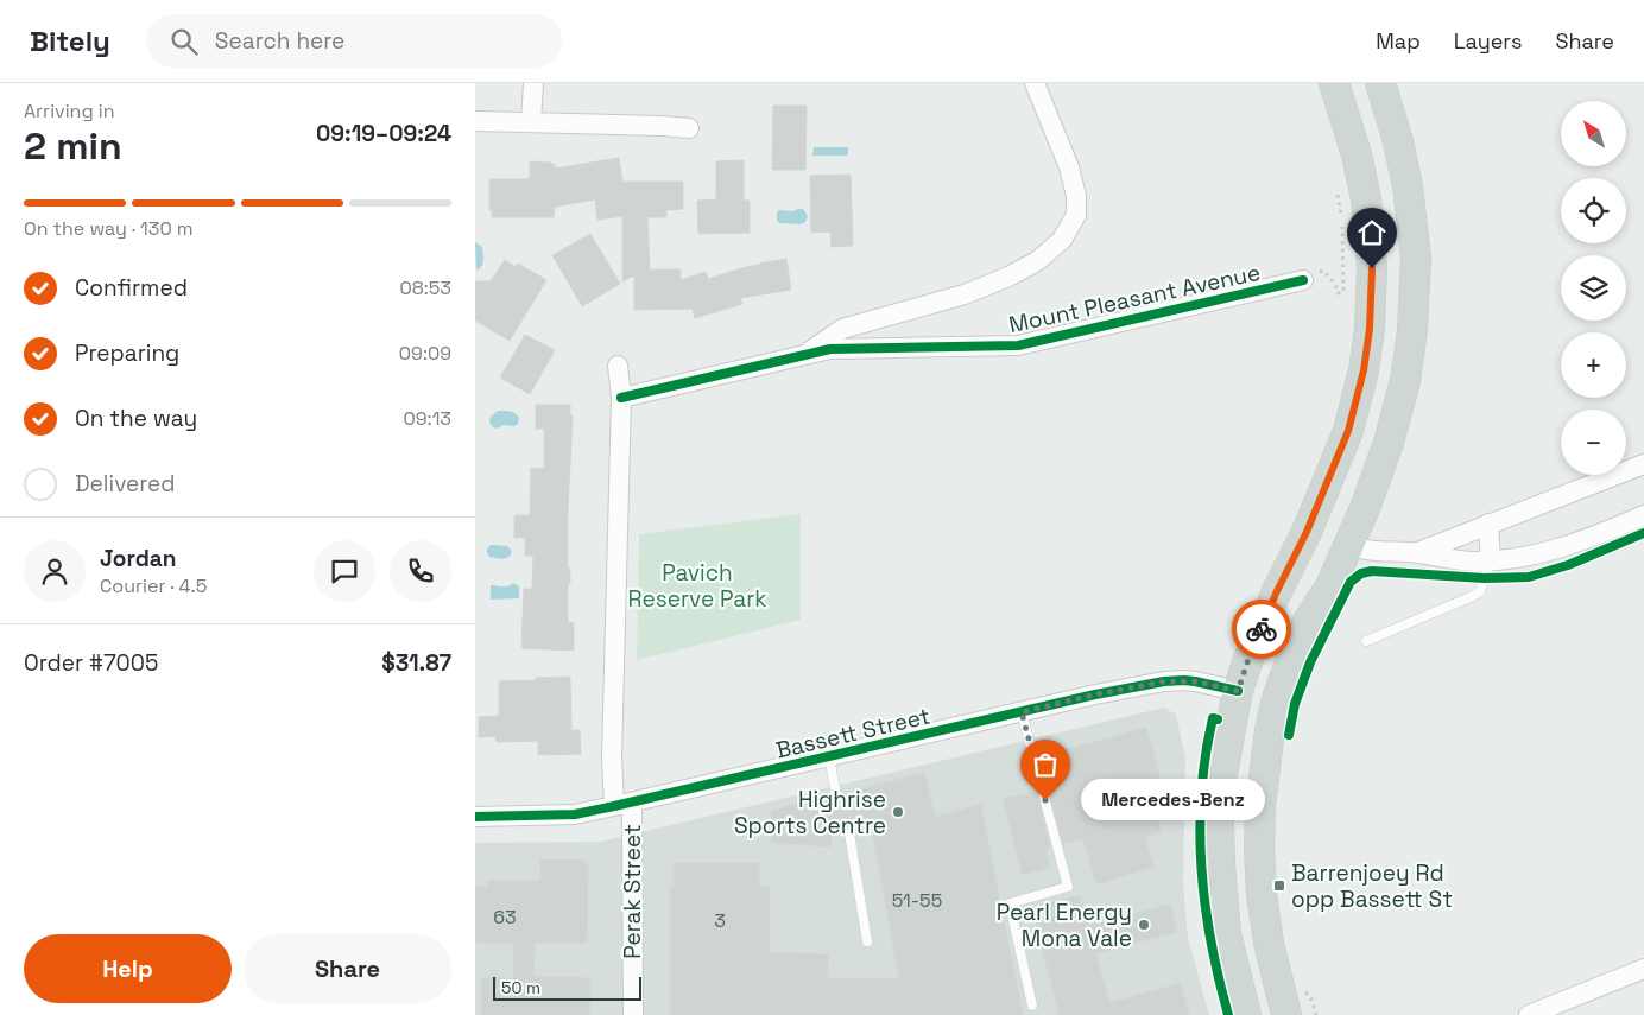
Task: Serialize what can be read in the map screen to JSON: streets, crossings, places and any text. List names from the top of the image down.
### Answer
{
  "streets": {
    "main road": ["Bassett Street"],
    "street": ["Mount Pleasant Avenue", "Perak Street"]
  },
  "crossings": [
    ["Mount Pleasant Avenue", "Perak Street"],
    ["Bassett Street", "Perak Street"]
  ],
  "parks": ["Pavich Reserve Park"],
  "places": {
    "other": ["Mercedes-Benz", "Highrise Sports Centre", "Pearl Energy Mona Vale"],
    "transit": ["Barrenjoey Rd opp Bassett St"]
  },
  "house_numbers": ["51-55", "63", "3"],
  "scale_bar": "50 m",
  "north": "top left",
  "page": {
    "header": "Bitely",
    "search": "Search here",
    "nav": ["Map", "Layers", "Share"],
    "heading": ["2 min", "Arriving in", "09:19–09:24"],
    "panel": [
      "Jordan",
      "Courier · 4.5",
      "Order #7005",
      "$31.87"
    ],
    "map_buttons": ["+", "−"],
    "bar": "On the way · 130 m",
    "list": [
      ["Confirmed", "08:53"],
      ["Preparing", "09:09"],
      ["On the way", "09:13"],
      "Delivered"
    ],
    "bubble": "Mercedes-Benz",
    "buttons": ["Help", "Share"],
    "scale": "50 m"
  }
}
